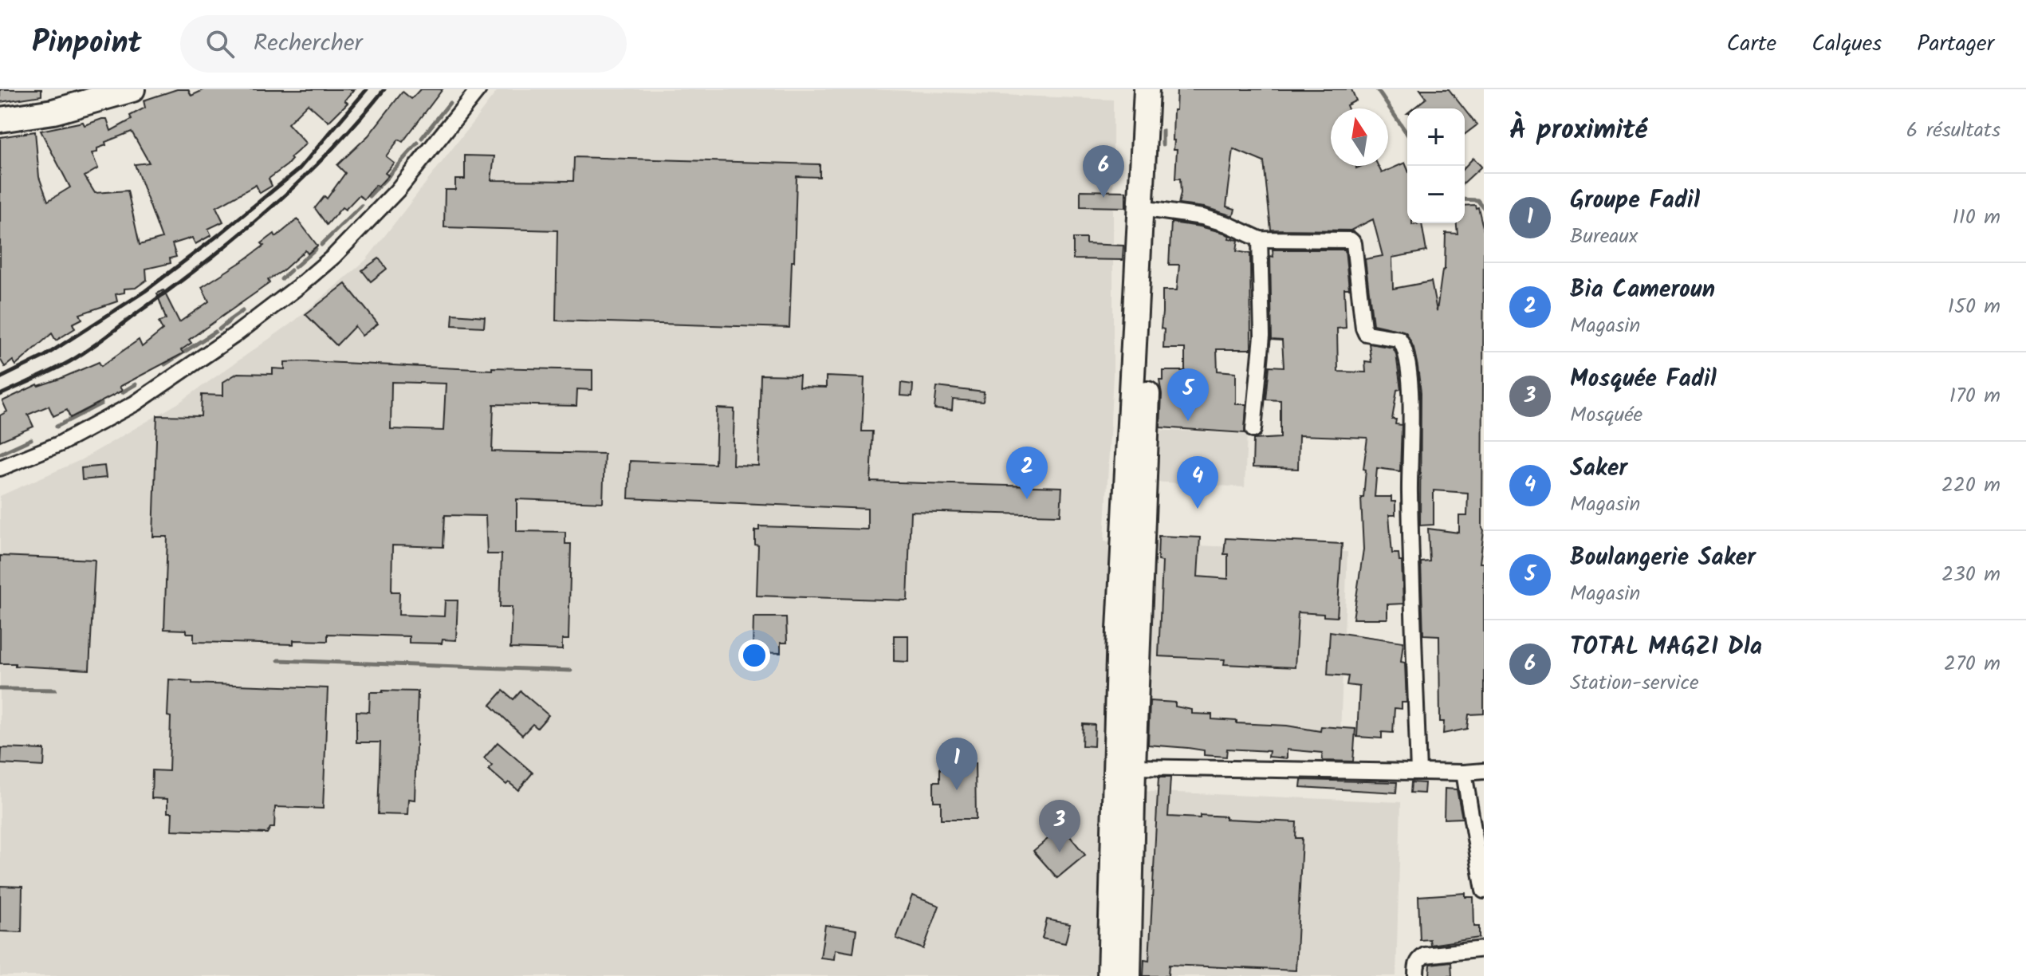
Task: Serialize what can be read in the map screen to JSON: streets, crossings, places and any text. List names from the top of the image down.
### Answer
{
  "north": "top",
  "page": {
    "header": "Pinpoint",
    "search": "Rechercher",
    "nav": ["Carte", "Calques", "Partager"],
    "heading": ["À proximité", "6 résultats"],
    "map_buttons": ["+", "−"],
    "pins": [
      "6",
      "5",
      "2",
      "4",
      "1",
      "3"
    ],
    "list": [
      {
        "mark": "1",
        "name": "Groupe Fadil",
        "note": "Bureaux",
        "value": "110 m"
      },
      {
        "mark": "2",
        "name": "Bia Cameroun",
        "note": "Magasin",
        "value": "150 m"
      },
      {
        "mark": "3",
        "name": "Mosquée Fadil",
        "note": "Mosquée",
        "value": "170 m"
      },
      {
        "mark": "4",
        "name": "Saker",
        "note": "Magasin",
        "value": "220 m"
      },
      {
        "mark": "5",
        "name": "Boulangerie Saker",
        "note": "Magasin",
        "value": "230 m"
      },
      {
        "mark": "6",
        "name": "TOTAL MAGZI Dla",
        "note": "Station-service",
        "value": "270 m"
      }
    ]
  }
}
